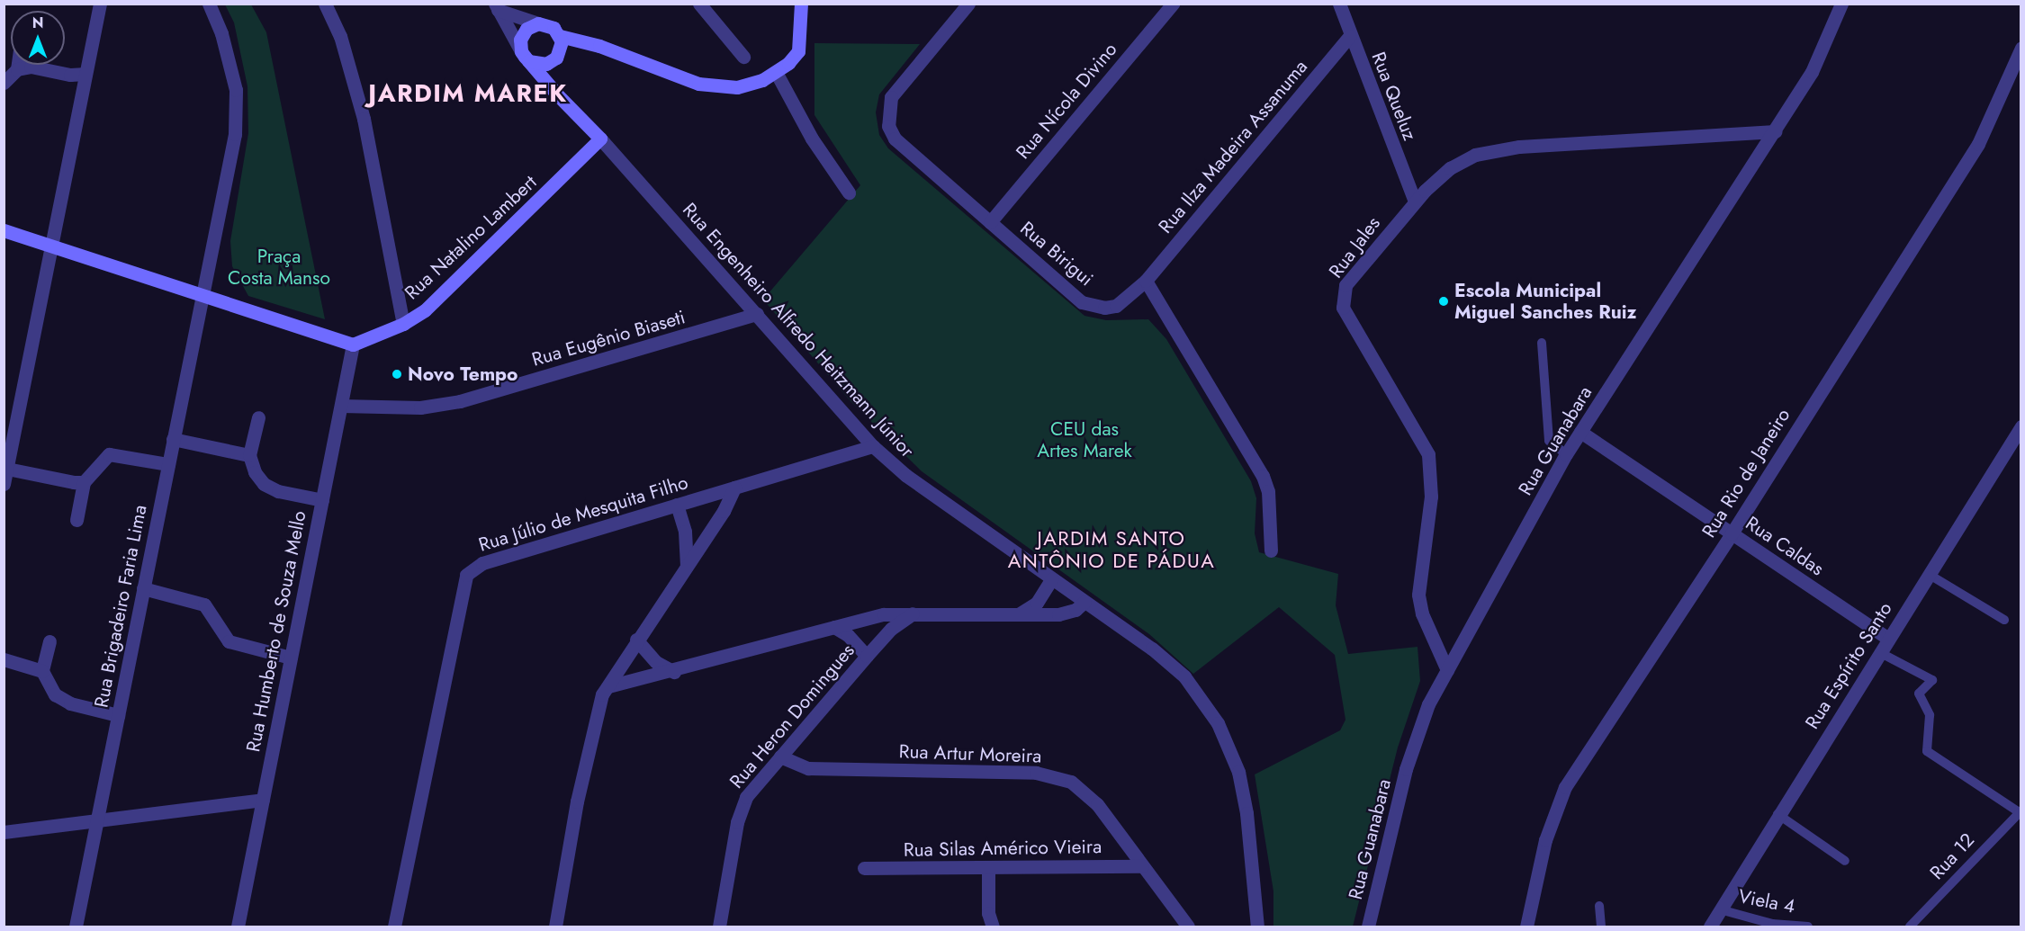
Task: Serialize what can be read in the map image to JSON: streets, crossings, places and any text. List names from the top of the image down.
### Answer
{
  "streets": {
    "street": [
      "Rua Queluz",
      "Rua Nícola Divino",
      "Rua Ilza Madeira Assanuma",
      "Rua Natalino Lambert",
      "Rua Jales",
      "Rua Birigui",
      "Rua Engenheiro Alfredo Heitzmann Júnior",
      "Rua Eugênio Biaseti",
      "Rua Guanabara",
      "Rua Rio de Janeiro",
      "Rua Júlio de Mesquita Filho",
      "Rua Caldas",
      "Rua Brigadeiro Faria Lima",
      "Rua Humberto de Souza Mello",
      "Rua Espírito Santo",
      "Rua Heron Domingues",
      "Rua Artur Moreira",
      "Rua Silas Américo Vieira"
    ],
    "lane": ["Rua 12", "Viela 4"]
  },
  "crossings": [
    ["Rua Queluz", "Rua Ilza Madeira Assanuma"],
    ["Rua Queluz", "Rua Jales"],
    ["Rua Nícola Divino", "Rua Birigui"],
    ["Rua Ilza Madeira Assanuma", "Rua Birigui"],
    ["Rua Natalino Lambert", "Rua Engenheiro Alfredo Heitzmann Júnior"],
    ["Rua Natalino Lambert", "Rua Humberto de Souza Mello"],
    ["Rua Jales", "Rua Guanabara"],
    ["Rua Engenheiro Alfredo Heitzmann Júnior", "Rua Eugênio Biaseti"],
    ["Rua Engenheiro Alfredo Heitzmann Júnior", "Rua Júlio de Mesquita Filho"],
    ["Rua Eugênio Biaseti", "Rua Humberto de Souza Mello"],
    ["Rua Guanabara", "Rua Caldas"],
    ["Rua Rio de Janeiro", "Rua Caldas"],
    ["Rua Caldas", "Rua Espírito Santo"],
    ["Rua Espírito Santo", "Viela 4"],
    ["Rua Heron Domingues", "Rua Artur Moreira"],
    ["Rua Artur Moreira", "Rua Silas Américo Vieira"]
  ],
  "districts": ["JARDIM MAREK", "JARDIM SANTO ANTÔNIO DE PÁDUA"],
  "parks": ["Praça Costa Manso", "CEU das Artes Marek"],
  "places": ["Escola Municipal Miguel Sanches Ruiz", "Novo Tempo"],
  "north": "top"
}
